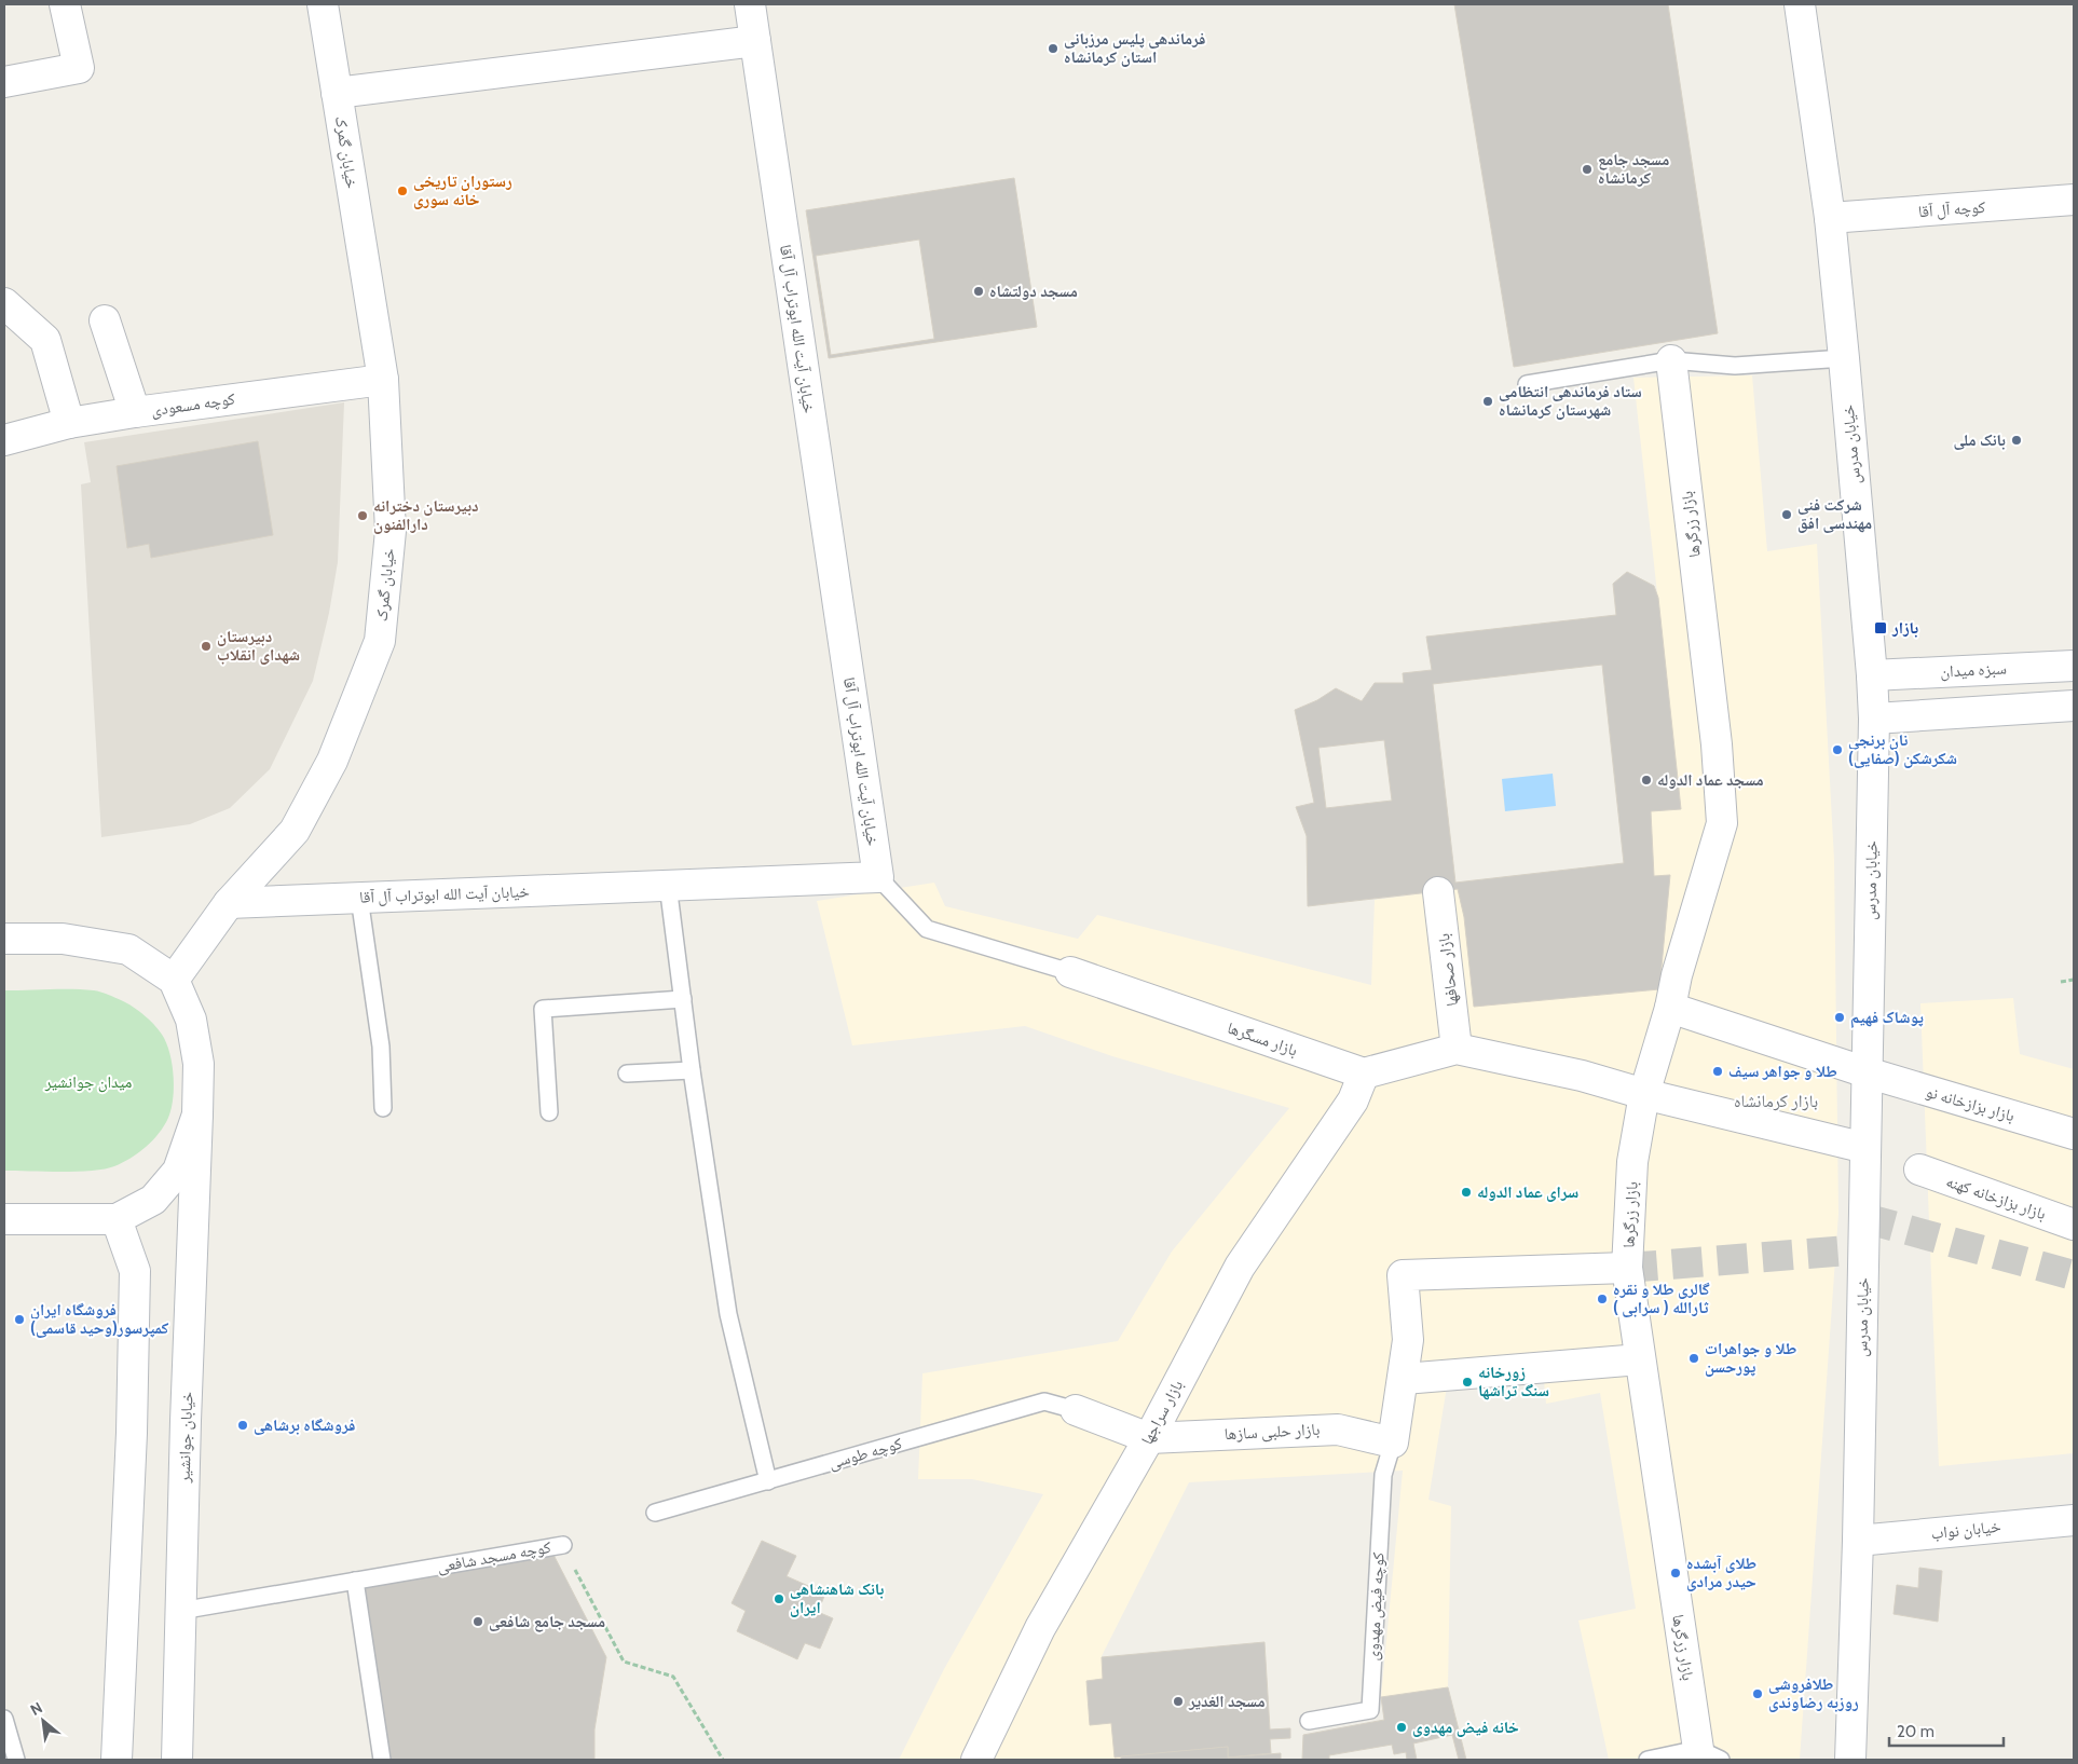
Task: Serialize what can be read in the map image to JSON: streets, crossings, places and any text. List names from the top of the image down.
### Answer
{
  "streets": {
    "street": [
      "خیابان گمرک",
      "کوچه آل آقا",
      "خیابان آیت الله ابوتراب آل آقا",
      "کوچه مسعودی",
      "خیابان مدرس",
      "بازار زرگرها",
      "سبزه میدان",
      "بازار صحافها",
      "بازار مسگرها",
      "بازار بزازخانه نو",
      "بازار بزازخانه کهنه",
      "بازار سراجها",
      "بازار حلبی سازها",
      "خیابان جوانشیر",
      "خیابان نواب"
    ],
    "lane": ["کوچه طوسی", "کوچه مسجد شافعی", "کوچه فیض مهدوی"]
  },
  "crossings": [
    ["خیابان گمرک", "خیابان آیت الله ابوتراب آل آقا"],
    ["خیابان گمرک", "کوچه مسعودی"],
    ["کوچه آل آقا", "خیابان مدرس"],
    ["خیابان مدرس", "سبزه میدان"],
    ["خیابان مدرس", "بازار بزازخانه نو"],
    ["خیابان مدرس", "خیابان نواب"],
    ["بازار زرگرها", "بازار بزازخانه نو"],
    ["بازار مسگرها", "بازار سراجها"],
    ["بازار سراجها", "بازار حلبی سازها"],
    ["بازار حلبی سازها", "کوچه فیض مهدوی"],
    ["خیابان جوانشیر", "کوچه مسجد شافعی"]
  ],
  "districts": ["بازار کرمانشاه"],
  "parks": ["میدان جوانشیر"],
  "places": {
    "other": [
      "فرماندهی پلیس مرزبانی استان کرمانشاه",
      "مسجد جامع کرمانشاه",
      "رستوران تاریخی خانه سوری",
      "مسجد دولتشاه",
      "ستاد فرماندهی انتظامی شهرستان کرمانشاه",
      "بانک ملی",
      "شرکت فنی مهندسی افق",
      "دبیرستان دخترانه دارالفنون",
      "دبیرستان شهدای انقلاب",
      "نان برنجی شکرشکن (صفایی)",
      "مسجد عماد الدوله",
      "پوشاک فهیم",
      "طلا و جواهر سیف",
      "سرای عماد الدوله",
      "گالری طلا و نقره ثارالله ( سرابی )",
      "فروشگاه ایران کمپرسور(وحید قاسمی)",
      "طلا و جواهرات پورحسن",
      "زورخانه سنگ تراشها",
      "فروشگاه برشاهی",
      "طلای آبشده حیدر مرادی",
      "بانک شاهنشاهی ایران",
      "مسجد جامع شافعی",
      "طلافروشی روزبه رضاوندی",
      "مسجد الغدیر",
      "خانه فیض مهدوی"
    ],
    "transit": ["بازار"]
  },
  "scale_bar": "20 m",
  "north": "top left"
}
